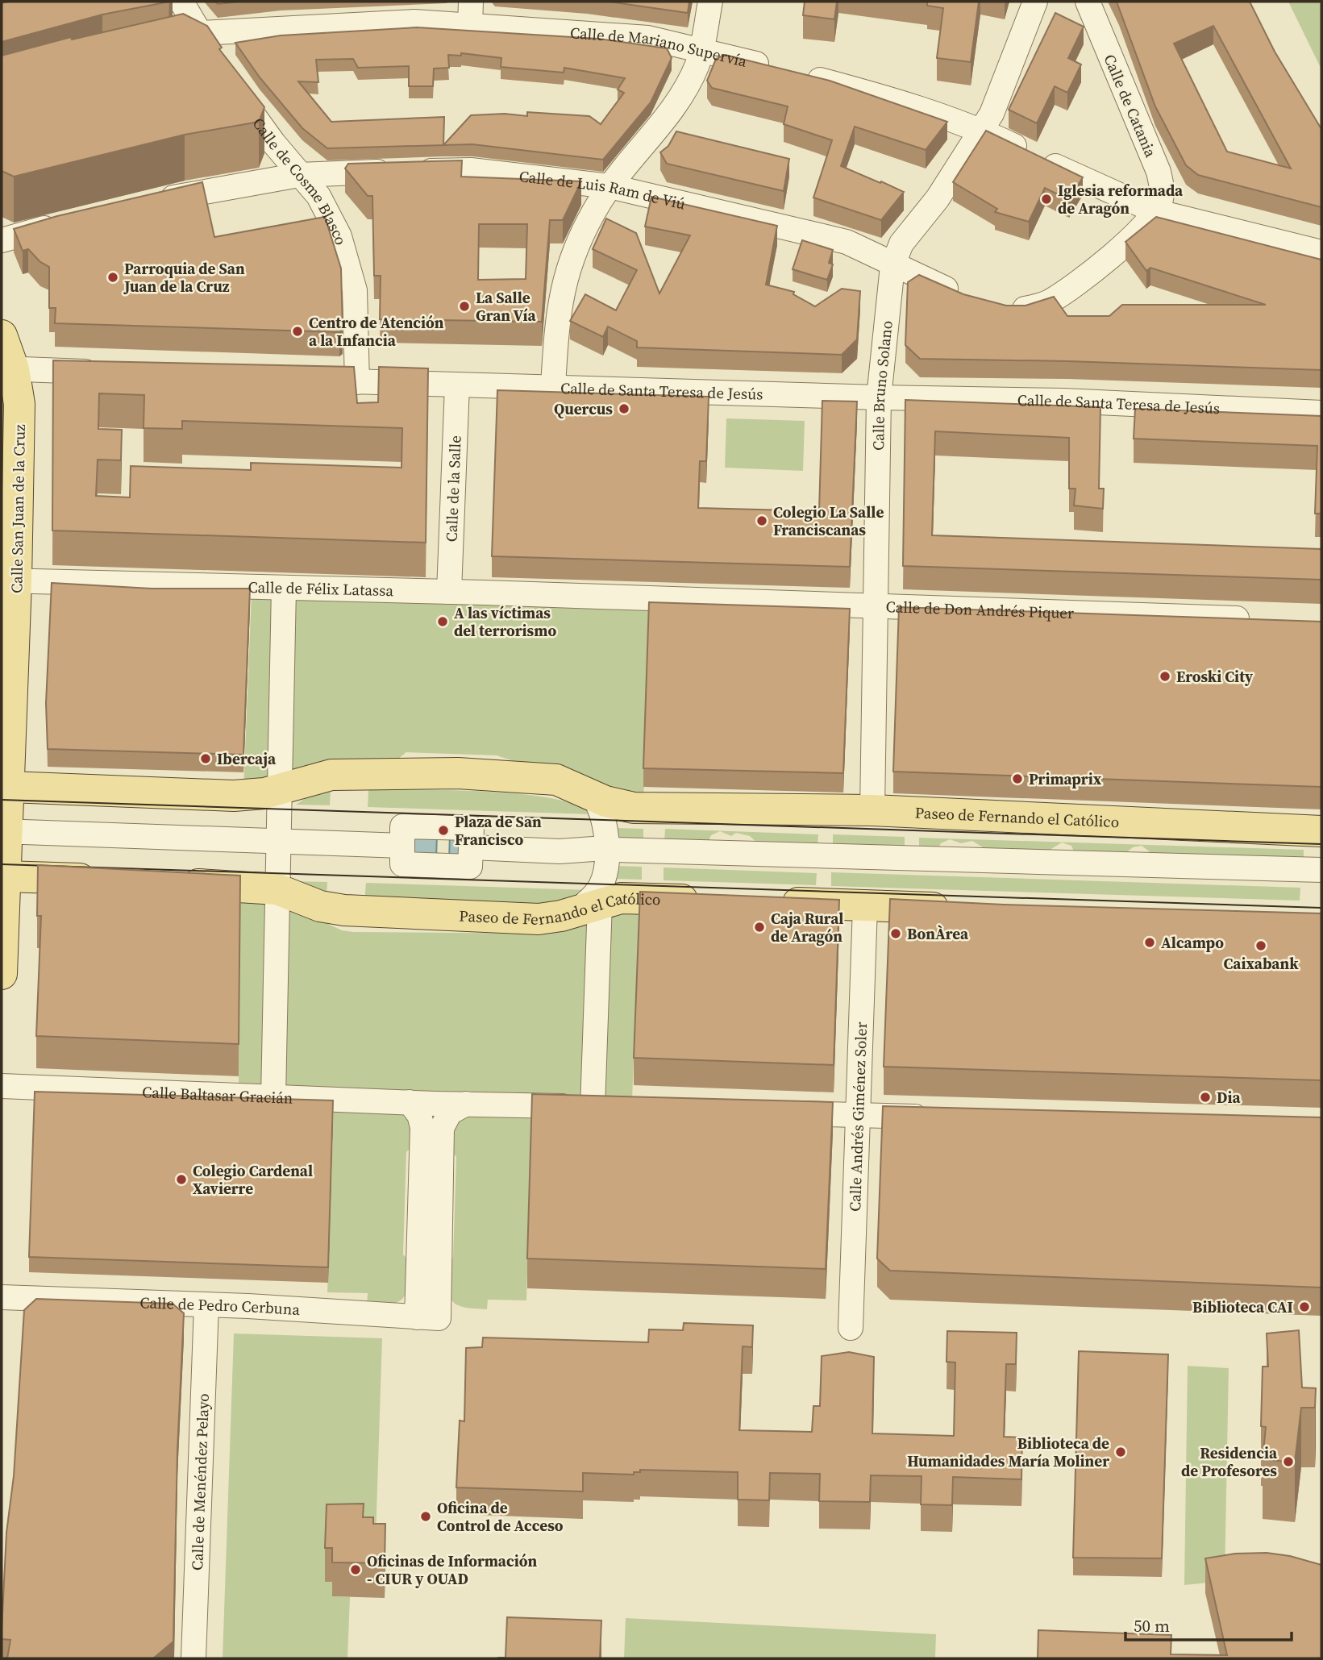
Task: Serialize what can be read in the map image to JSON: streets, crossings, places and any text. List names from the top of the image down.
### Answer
{
  "streets": {
    "main road": ["Calle San Juan de la Cruz", "Paseo de Fernando el Católico"],
    "street": [
      "Calle de Mariano Supervía",
      "Calle de Catania",
      "Calle de Cosme Blasco",
      "Calle de Luis Ram de Viú",
      "Calle Bruno Solano",
      "Calle de Santa Teresa de Jesús",
      "Calle de la Salle",
      "Calle de Félix Latassa",
      "Calle de Don Andrés Piquer",
      "Calle Baltasar Gracián",
      "Calle Andrés Giménez Soler",
      "Calle de Pedro Cerbuna",
      "Calle de Menéndez Pelayo"
    ]
  },
  "crossings": [
    ["Calle de Mariano Supervía", "Calle de Catania"],
    ["Calle de Mariano Supervía", "Calle Bruno Solano"],
    ["Calle de Cosme Blasco", "Calle de Luis Ram de Viú"],
    ["Calle de Cosme Blasco", "Calle de Santa Teresa de Jesús"],
    ["Calle de Luis Ram de Viú", "Calle Bruno Solano"],
    ["Calle Bruno Solano", "Calle de Santa Teresa de Jesús"],
    ["Calle Bruno Solano", "Calle de Don Andrés Piquer"],
    ["Calle Bruno Solano", "Paseo de Fernando el Católico"],
    ["Calle de Santa Teresa de Jesús", "Calle de la Salle"],
    ["Calle de la Salle", "Calle de Félix Latassa"],
    ["Calle San Juan de la Cruz", "Calle de Félix Latassa"],
    ["Calle San Juan de la Cruz", "Paseo de Fernando el Católico"],
    ["Calle de Félix Latassa", "Calle de Don Andrés Piquer"],
    ["Paseo de Fernando el Católico", "Calle Baltasar Gracián"],
    ["Calle de Pedro Cerbuna", "Calle de Menéndez Pelayo"]
  ],
  "places": [
    "Iglesia reformada de Aragón",
    "Parroquia de San Juan de la Cruz",
    "La Salle Gran Vía",
    "Centro de Atención a la Infancia",
    "Quercus",
    "Colegio La Salle Franciscanas",
    "A las víctimas del terrorismo",
    "Eroski City",
    "Ibercaja",
    "Primaprix",
    "Plaza de San Francisco",
    "Caja Rural de Aragón",
    "BonÀrea",
    "Alcampo",
    "Caixabank",
    "Dia",
    "Colegio Cardenal Xavierre",
    "Biblioteca CAI",
    "Biblioteca de Humanidades María Moliner",
    "Residencia de Profesores",
    "Oficina de Control de Acceso",
    "Oficinas de Información - CIUR y OUAD"
  ],
  "scale_bar": "50 m"
}
